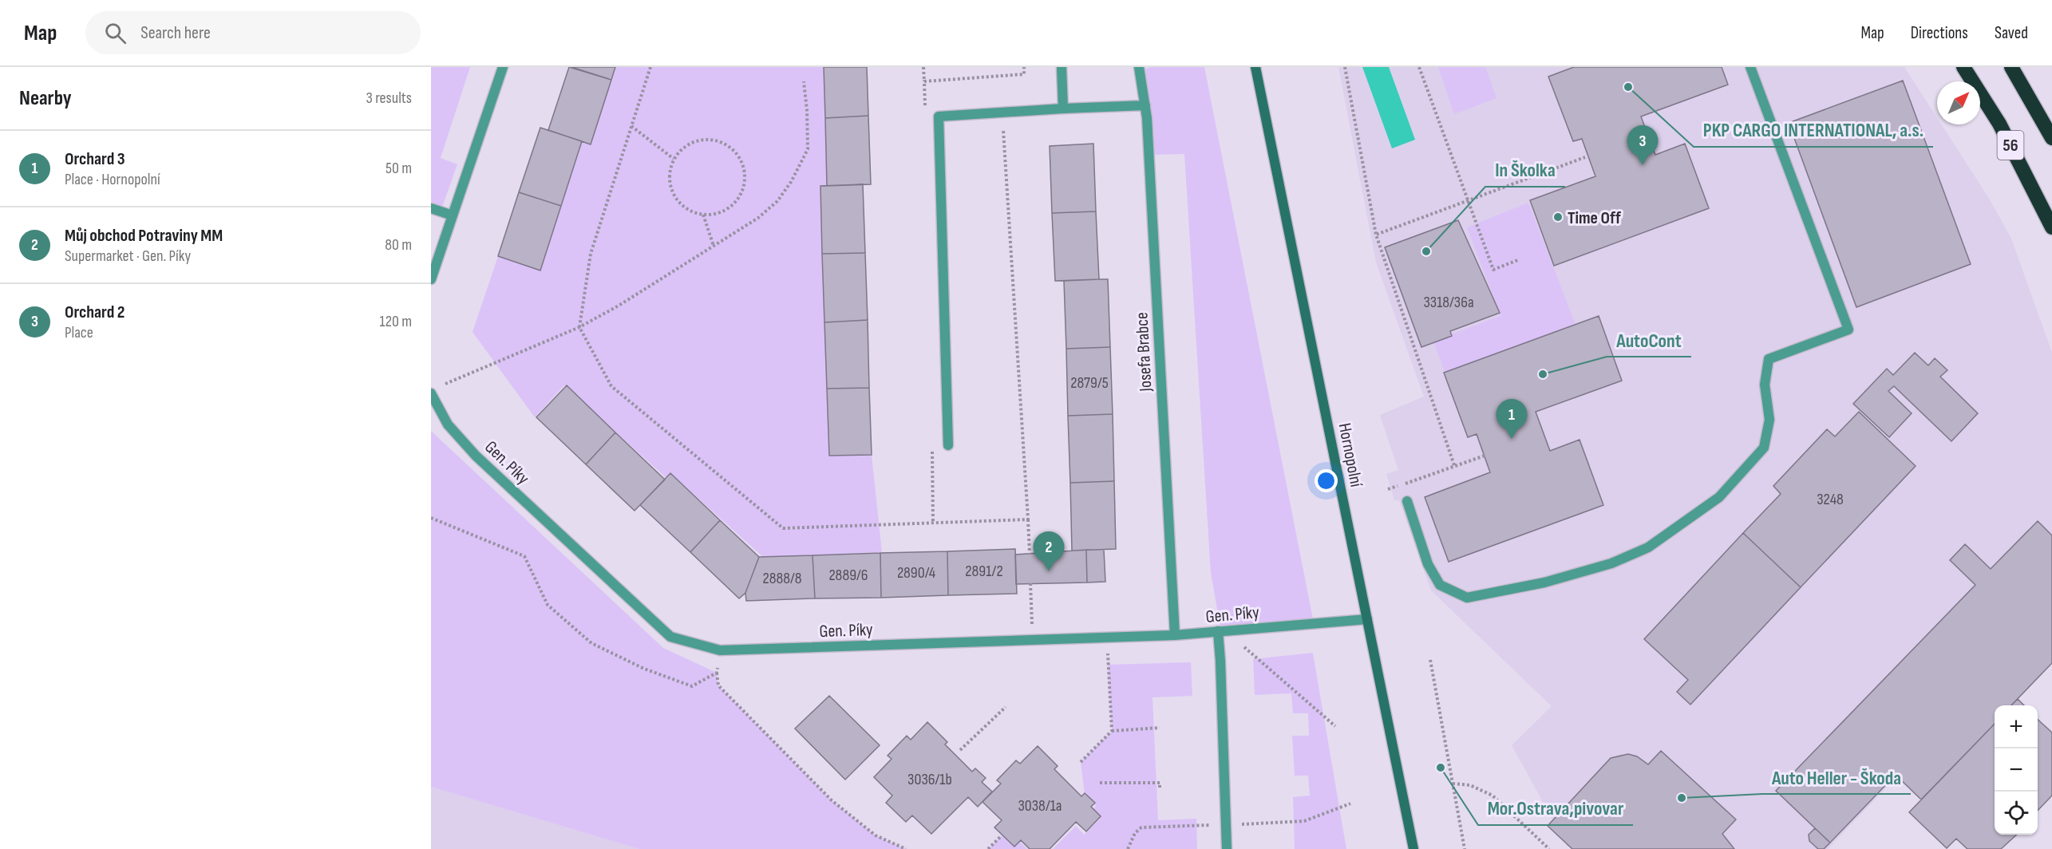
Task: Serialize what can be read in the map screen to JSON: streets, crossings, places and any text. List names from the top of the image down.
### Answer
{
  "streets": {
    "highway": ["56"],
    "street": ["Josefa Brabce", "Hornopolní", "Gen. Píky"]
  },
  "crossings": [
    ["Josefa Brabce", "Gen. Píky"],
    ["Hornopolní", "Gen. Píky"]
  ],
  "places": [
    "PKP CARGO INTERNATIONAL, a.s.",
    "Time Off",
    "In Školka",
    "AutoCont",
    "Mor.Ostrava,pivovar",
    "Auto Heller - Škoda"
  ],
  "house_numbers": [
    "3318/36a",
    "2879/5",
    "3248",
    "2891/2",
    "2890/4",
    "2889/6",
    "2888/8",
    "3036/1b",
    "3038/1a"
  ],
  "north": "top right",
  "page": {
    "header": "Map",
    "search": "Search here",
    "nav": ["Map", "Directions", "Saved"],
    "heading": ["Nearby", "3 results"],
    "pins": ["3", "1", "2"],
    "list": [
      {
        "mark": "1",
        "name": "Orchard 3",
        "note": "Place · Hornopolní",
        "value": "50 m"
      },
      {
        "mark": "2",
        "name": "Můj obchod Potraviny MM",
        "note": "Supermarket · Gen. Píky",
        "value": "80 m"
      },
      {
        "mark": "3",
        "name": "Orchard 2",
        "note": "Place",
        "value": "120 m"
      }
    ],
    "map_buttons": ["+", "−"]
  }
}
